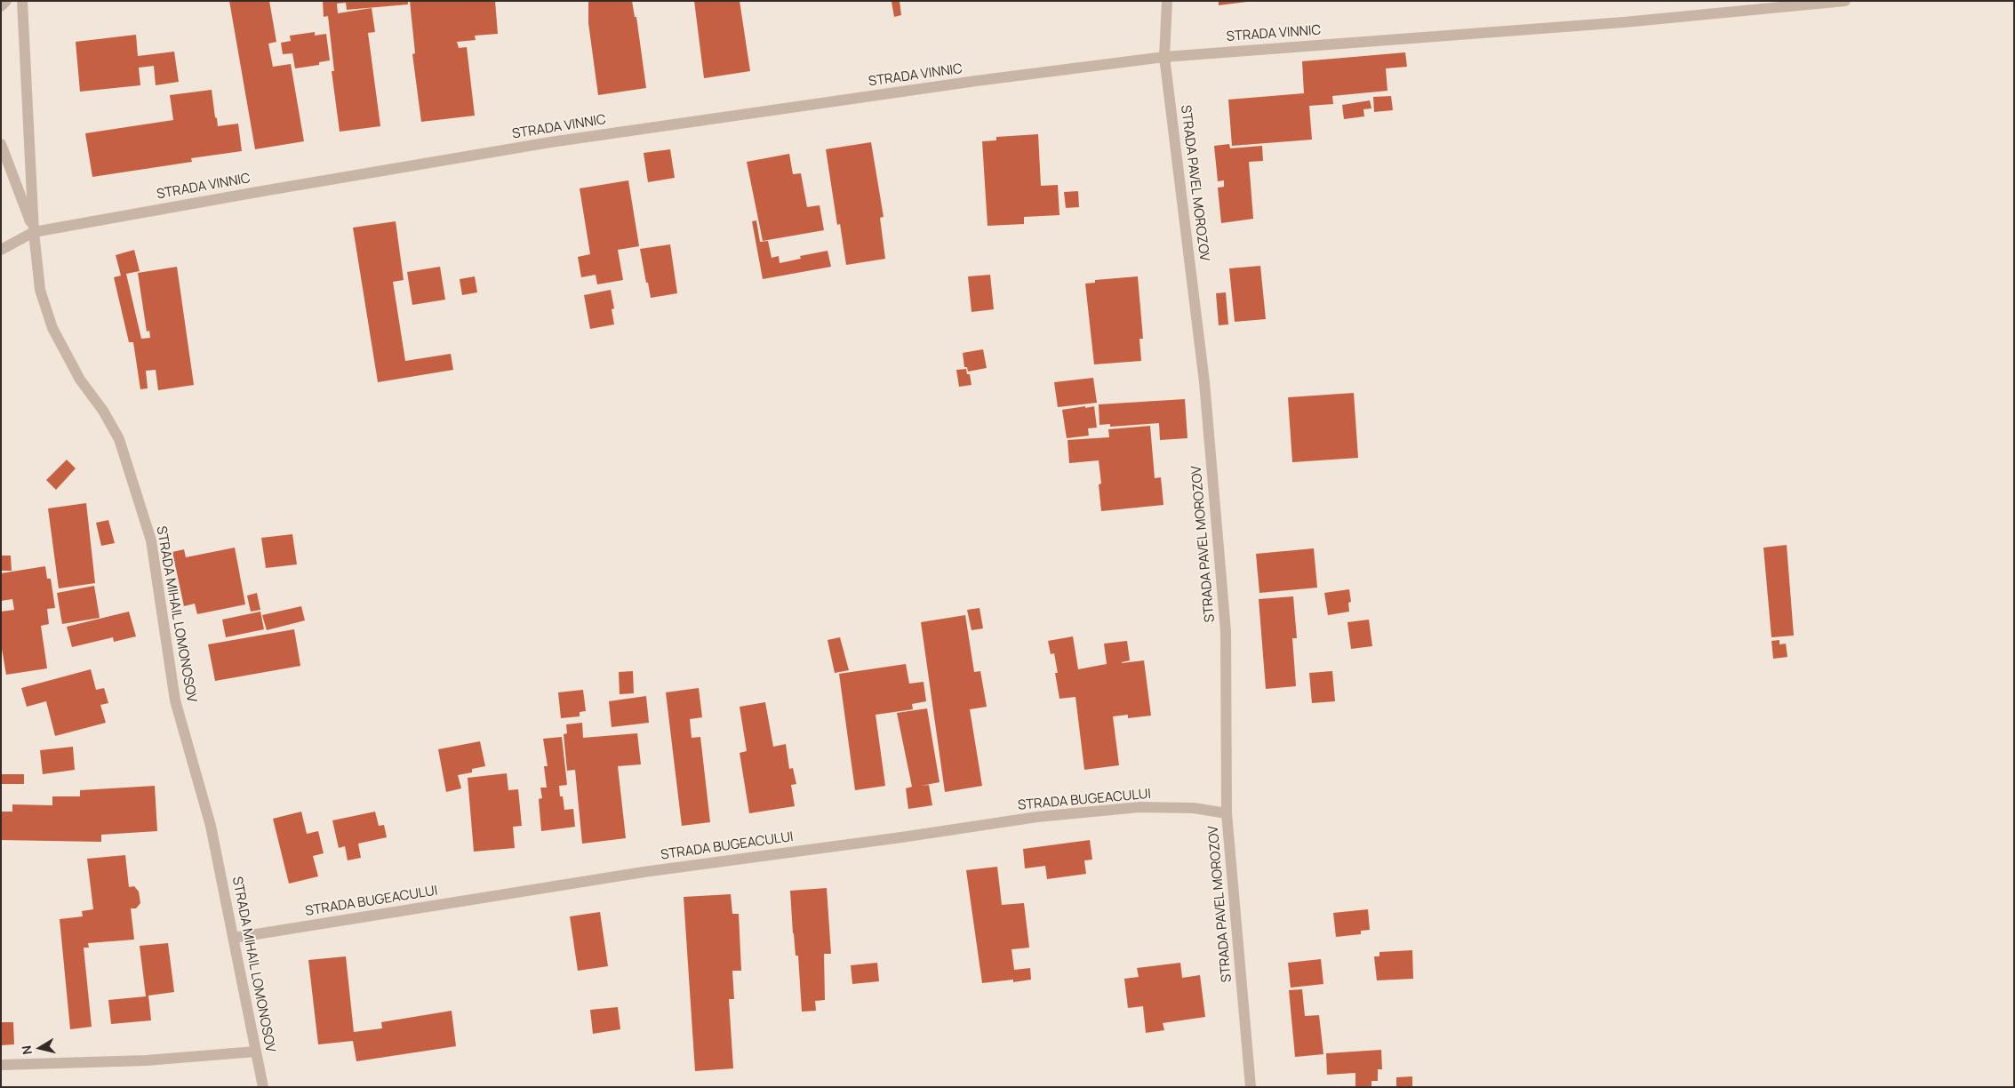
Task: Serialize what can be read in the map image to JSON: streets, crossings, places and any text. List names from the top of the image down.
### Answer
{
  "streets": {
    "street": [
      "STRADA VINNIC",
      "STRADA PAVEL MOROZOV",
      "STRADA MIHAIL LOMONOSOV",
      "STRADA BUGEACULUI"
    ]
  },
  "crossings": [
    ["STRADA VINNIC", "STRADA PAVEL MOROZOV"],
    ["STRADA VINNIC", "STRADA MIHAIL LOMONOSOV"],
    ["STRADA PAVEL MOROZOV", "STRADA BUGEACULUI"],
    ["STRADA MIHAIL LOMONOSOV", "STRADA BUGEACULUI"]
  ],
  "north": "left"
}
